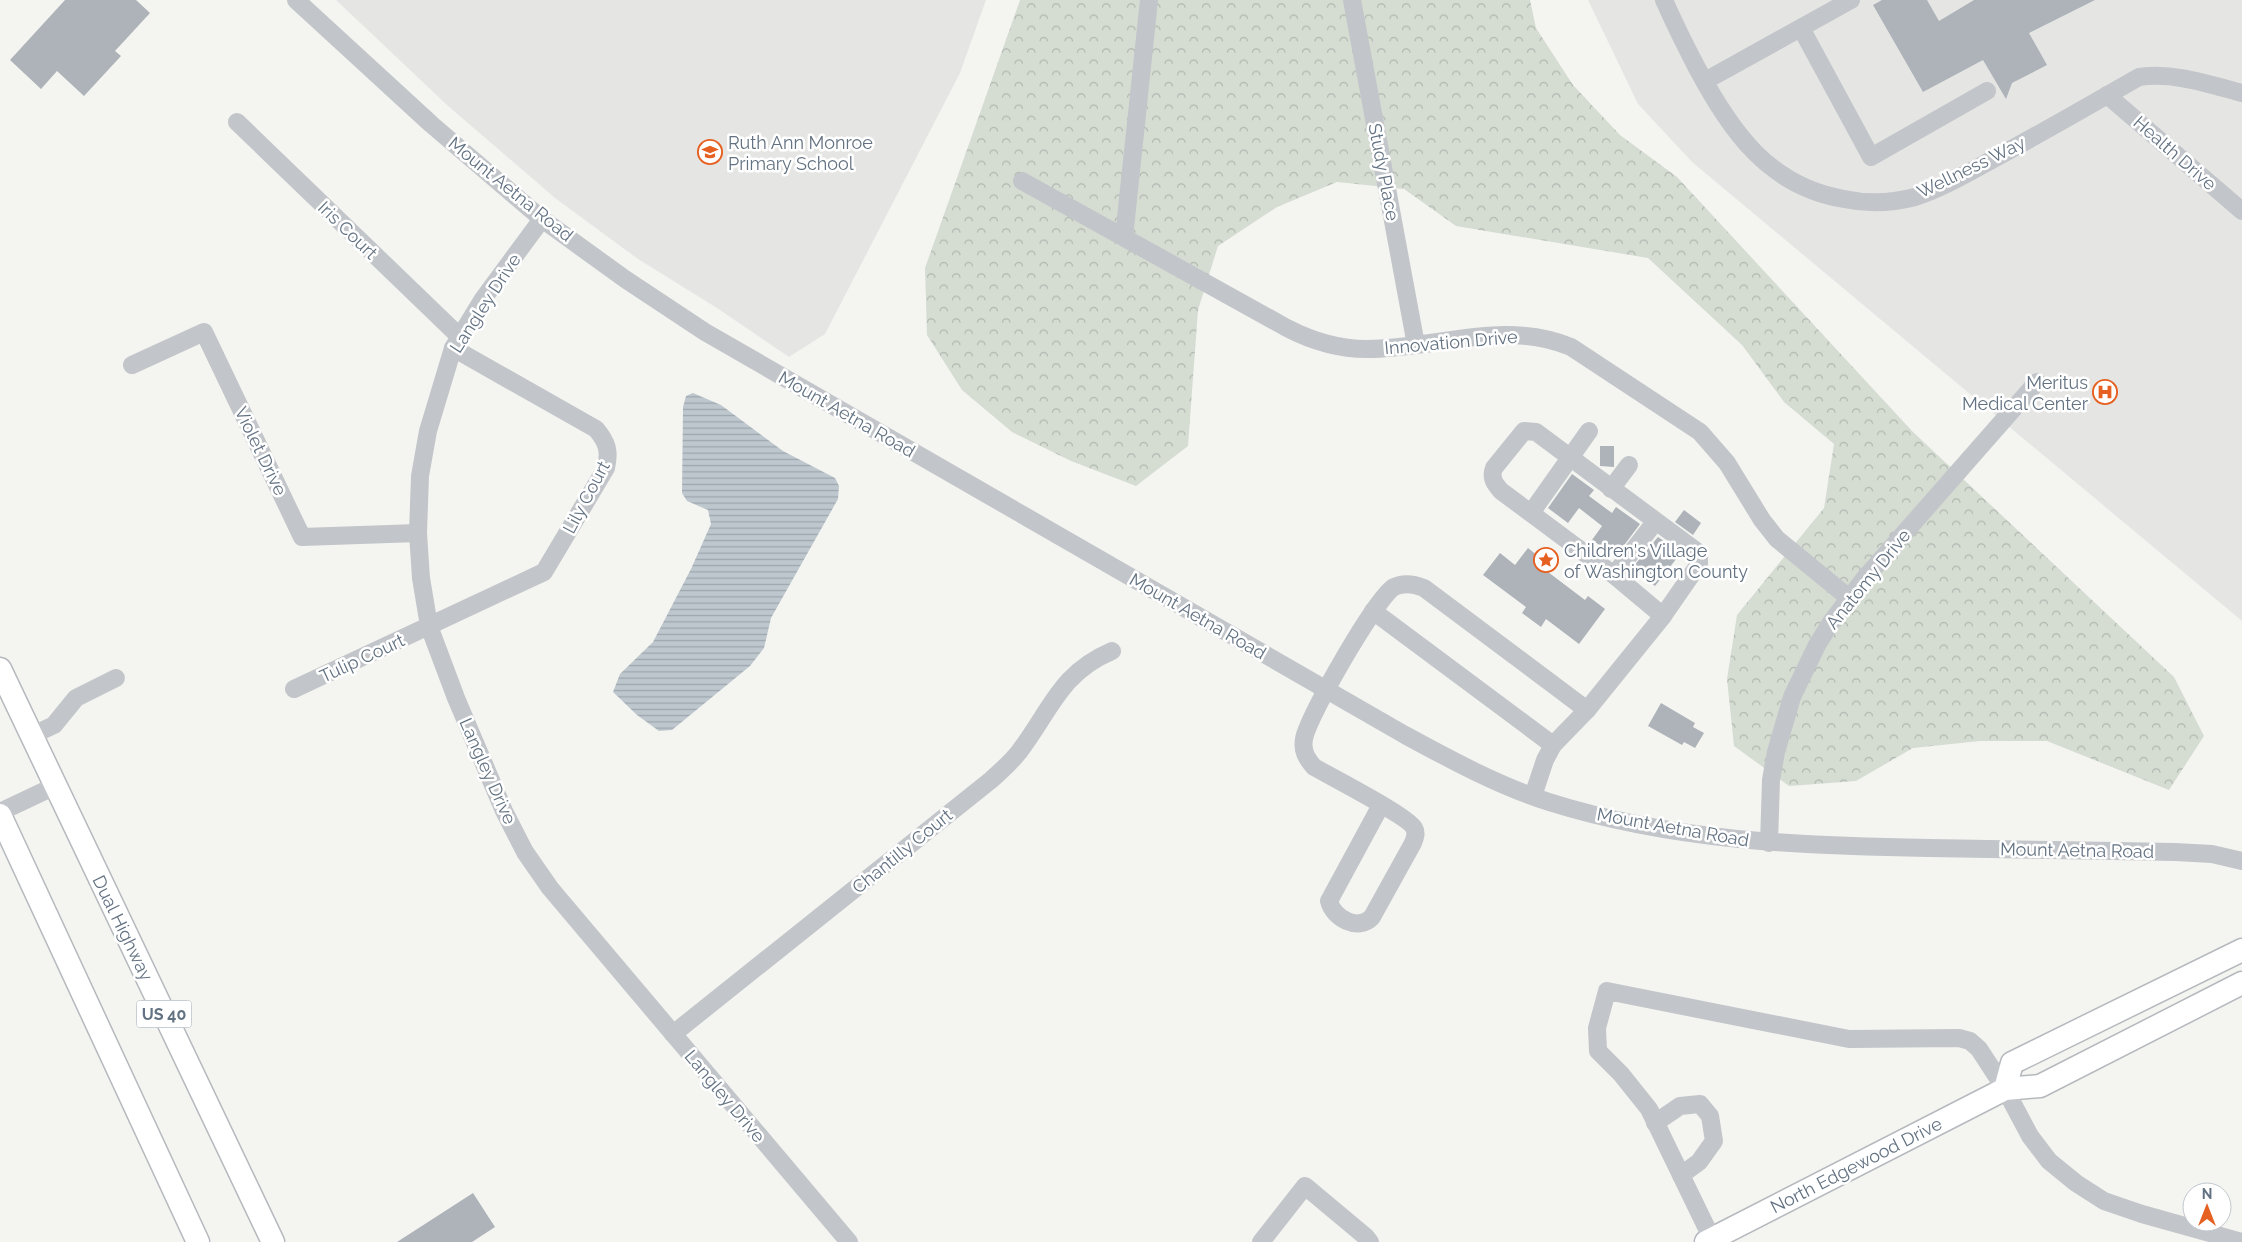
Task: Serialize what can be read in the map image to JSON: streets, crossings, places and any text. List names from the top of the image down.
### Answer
{
  "streets": {
    "main road": ["Dual Highway", "US 40", "North Edgewood Drive"],
    "street": [
      "Health Drive",
      "Wellness Way",
      "Study Place",
      "Mount Aetna Road",
      "Iris Court",
      "Langley Drive",
      "Innovation Drive",
      "Violet Drive",
      "Lily Court",
      "Anatomy Drive",
      "Tulip Court",
      "Chantilly Court"
    ]
  },
  "crossings": [
    ["Health Drive", "Wellness Way"],
    ["Study Place", "Innovation Drive"],
    ["Mount Aetna Road", "Langley Drive"],
    ["Mount Aetna Road", "Anatomy Drive"],
    ["Iris Court", "Langley Drive"],
    ["Iris Court", "Lily Court"],
    ["Langley Drive", "Violet Drive"],
    ["Langley Drive", "Lily Court"],
    ["Langley Drive", "Tulip Court"],
    ["Langley Drive", "Chantilly Court"],
    ["Innovation Drive", "Anatomy Drive"],
    ["Lily Court", "Tulip Court"]
  ],
  "places": {
    "school or university": ["Ruth Ann Monroe Primary School"],
    "hospital": ["Meritus Medical Center"],
    "place": ["Children's Village of Washington County"]
  },
  "north": "top"
}
